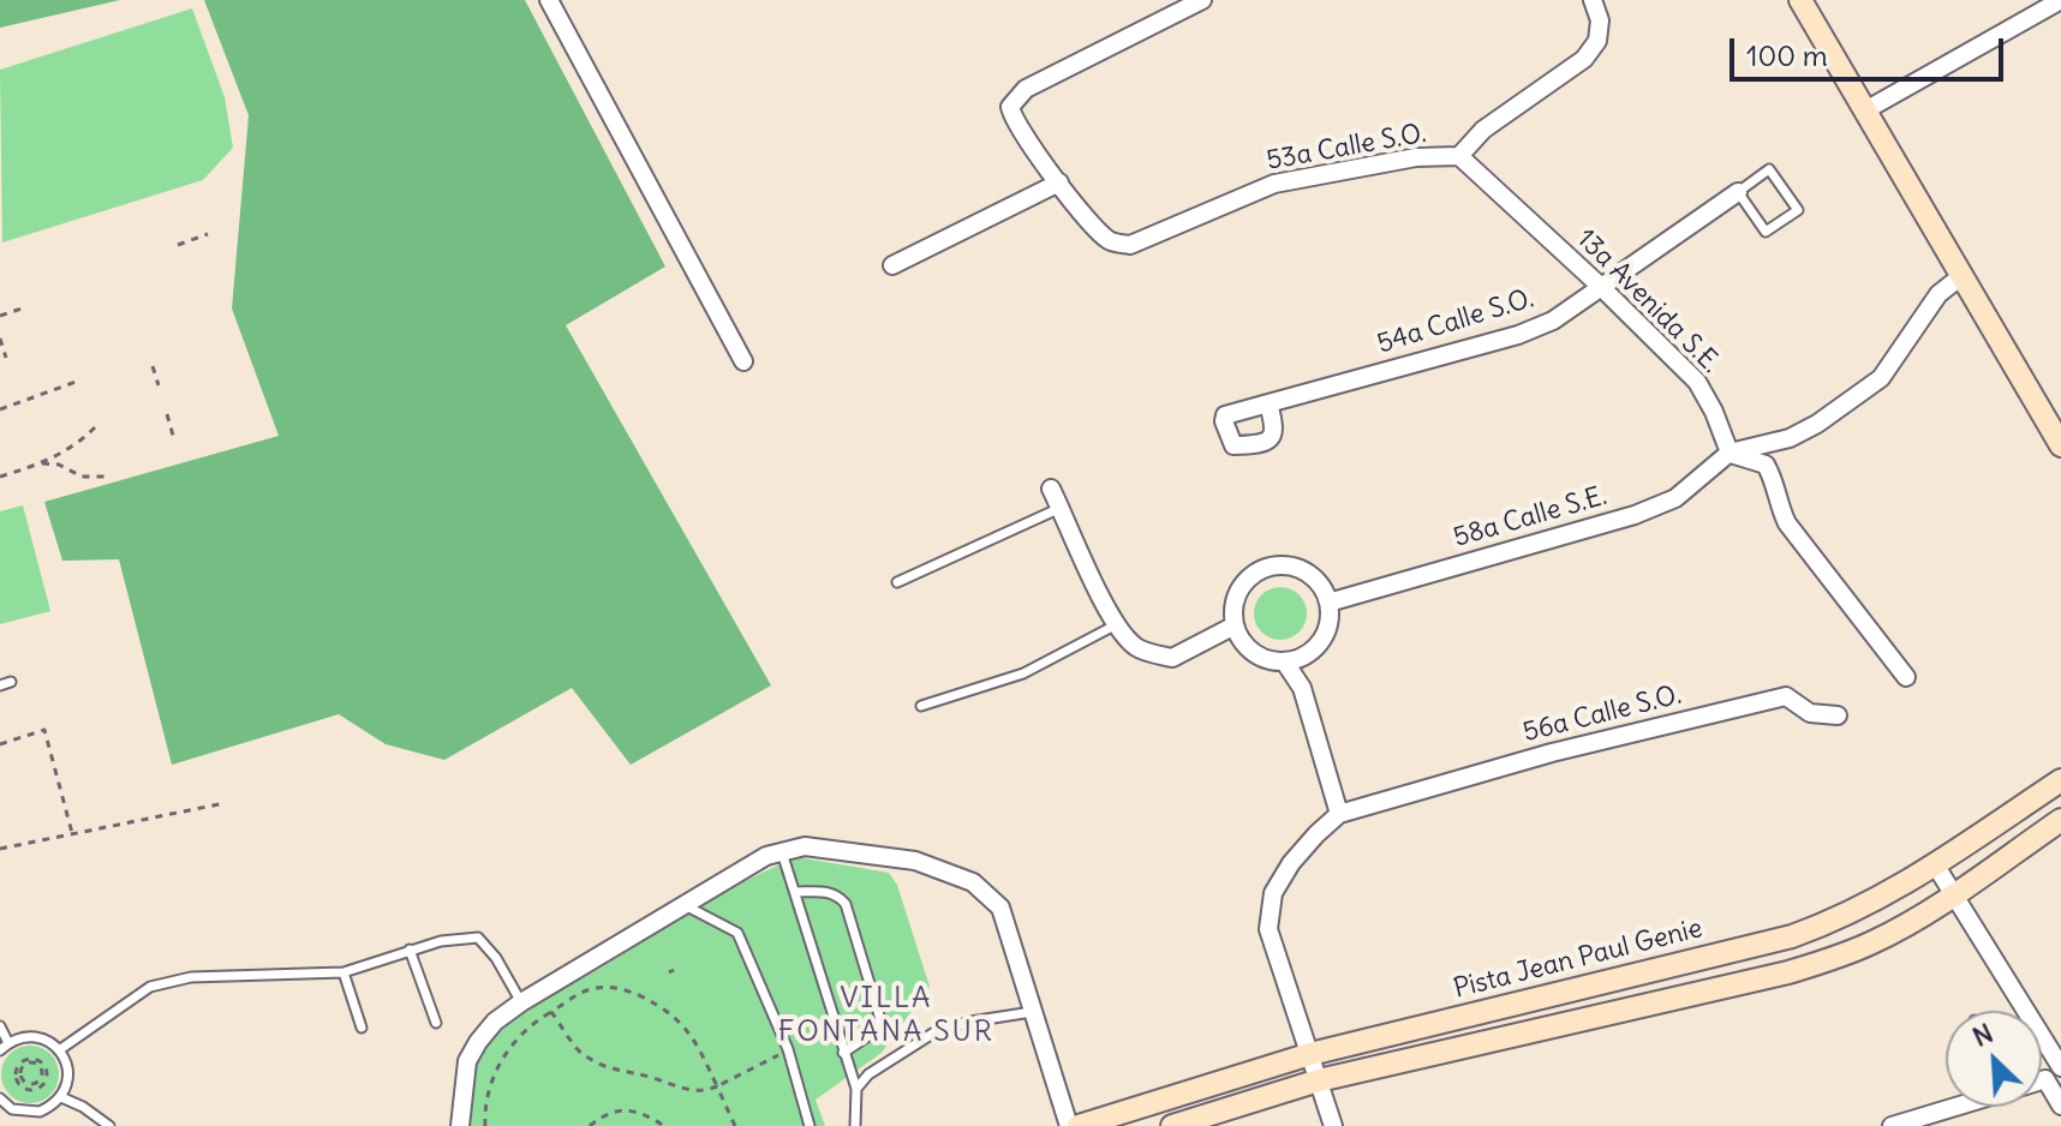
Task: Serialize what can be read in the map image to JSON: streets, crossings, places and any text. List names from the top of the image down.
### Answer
{
  "streets": {
    "main road": ["Pista Jean Paul Genie"],
    "street": [
      "53a Calle S.O.",
      "13a Avenida S.E.",
      "54a Calle S.O.",
      "58a Calle S.E.",
      "56a Calle S.O."
    ]
  },
  "crossings": [
    ["53a Calle S.O.", "13a Avenida S.E."],
    ["13a Avenida S.E.", "54a Calle S.O."],
    ["13a Avenida S.E.", "58a Calle S.E."]
  ],
  "districts": ["VILLA FONTANA SUR"],
  "scale_bar": "100 m",
  "north": "top left"
}
